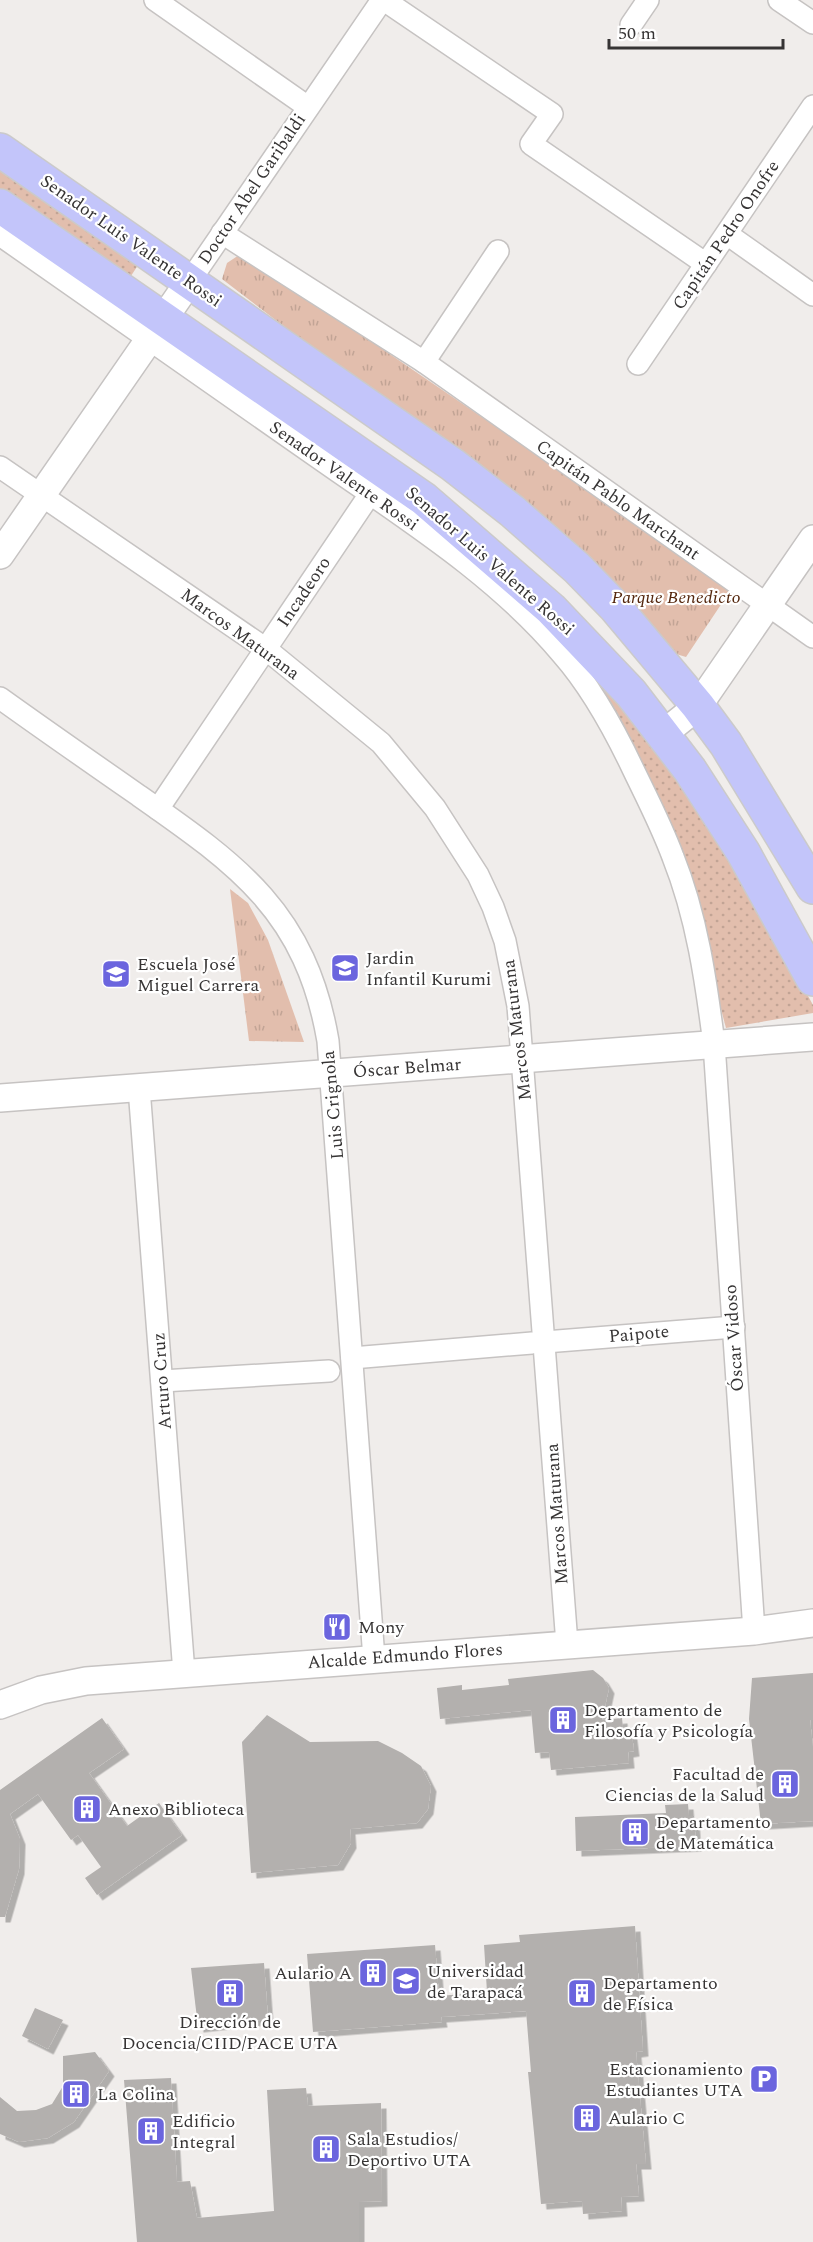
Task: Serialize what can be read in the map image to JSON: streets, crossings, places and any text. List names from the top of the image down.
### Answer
{
  "streets": {
    "main road": ["Senador Luis Valente Rossi"],
    "street": [
      "Doctor Abel Garibaldi",
      "Capitán Pedro Onofre",
      "Senador Valente Rossi",
      "Capitán Pablo Marchant",
      "Incadeoro",
      "Marcos Maturana",
      "Óscar Belmar",
      "Luis Crignola",
      "Paipote",
      "Óscar Vidoso",
      "Arturo Cruz",
      "Alcalde Edmundo Flores"
    ]
  },
  "crossings": [
    ["Doctor Abel Garibaldi", "Senador Luis Valente Rossi"],
    ["Doctor Abel Garibaldi", "Senador Valente Rossi"],
    ["Doctor Abel Garibaldi", "Capitán Pablo Marchant"],
    ["Doctor Abel Garibaldi", "Marcos Maturana"],
    ["Senador Luis Valente Rossi", "Senador Valente Rossi"],
    ["Senador Valente Rossi", "Incadeoro"],
    ["Senador Valente Rossi", "Óscar Belmar"],
    ["Senador Valente Rossi", "Óscar Vidoso"],
    ["Incadeoro", "Marcos Maturana"],
    ["Incadeoro", "Luis Crignola"],
    ["Marcos Maturana", "Óscar Belmar"],
    ["Marcos Maturana", "Paipote"],
    ["Marcos Maturana", "Alcalde Edmundo Flores"],
    ["Óscar Belmar", "Luis Crignola"],
    ["Óscar Belmar", "Óscar Vidoso"],
    ["Óscar Belmar", "Arturo Cruz"],
    ["Luis Crignola", "Paipote"],
    ["Luis Crignola", "Alcalde Edmundo Flores"],
    ["Paipote", "Óscar Vidoso"],
    ["Óscar Vidoso", "Alcalde Edmundo Flores"],
    ["Arturo Cruz", "Alcalde Edmundo Flores"]
  ],
  "parks": ["Parque Benedicto"],
  "places": {
    "school or university": ["Jardin Infantil Kurumi", "Escuela José Miguel Carrera", "Universidad de Tarapacá"],
    "restaurant": ["Mony"],
    "building": [
      "Departamento de Filosofía y Psicología",
      "Facultad de Ciencias de la Salud",
      "Anexo Biblioteca",
      "Departamento de Matemática",
      "Aulario A",
      "Dirección de Docencia/CIID/PACE UTA",
      "Departamento de Física",
      "La Colina",
      "Aulario C",
      "Edificio Integral",
      "Sala Estudios/ Deportivo UTA"
    ],
    "parking": ["Estacionamiento Estudiantes UTA"]
  },
  "scale_bar": "50 m"
}
